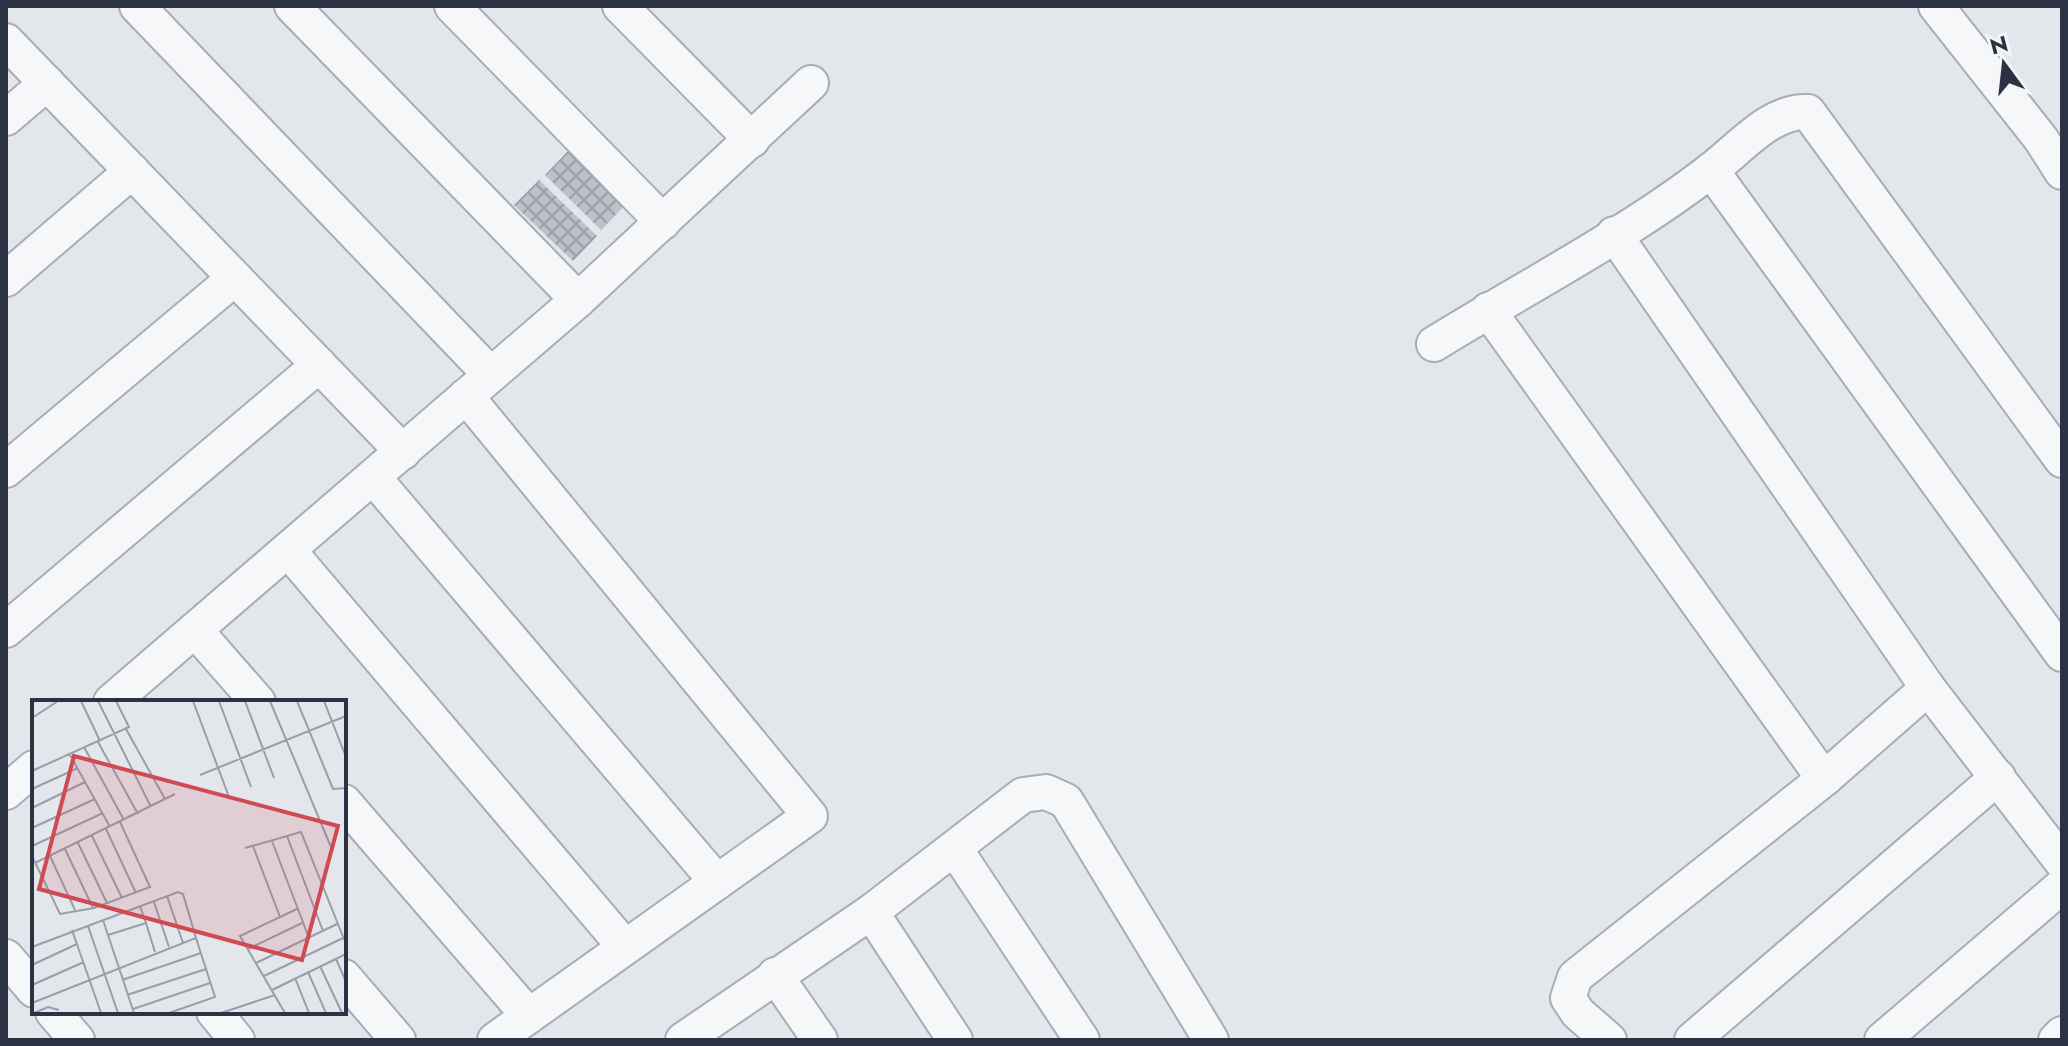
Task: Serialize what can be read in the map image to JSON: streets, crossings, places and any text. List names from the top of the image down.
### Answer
{
  "north": "top"
}
